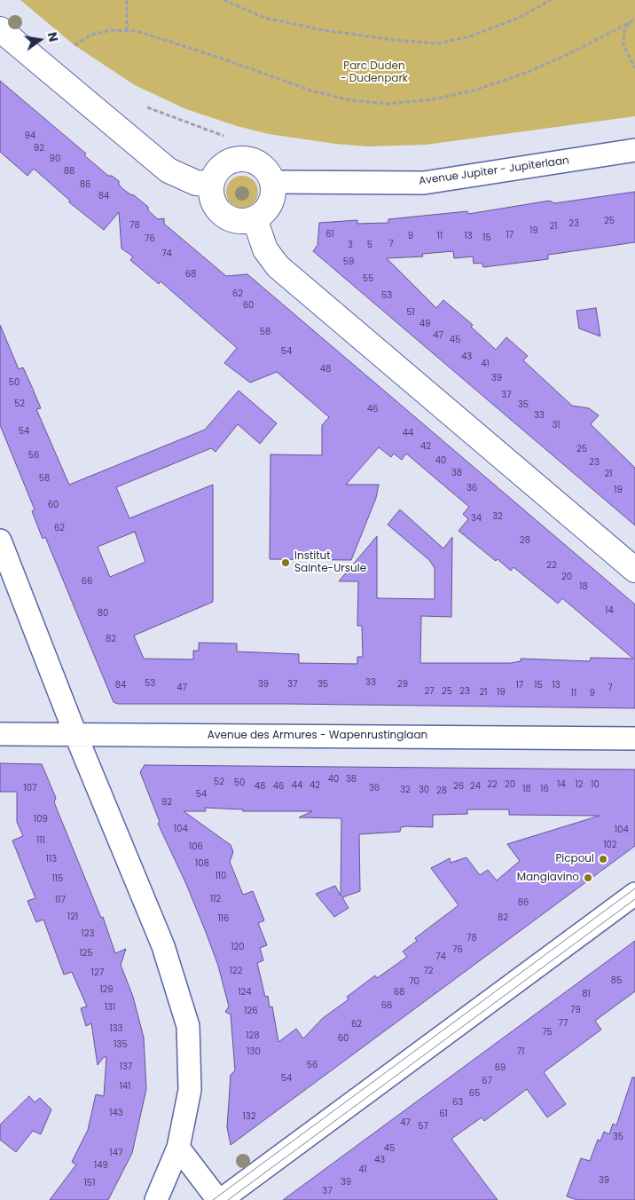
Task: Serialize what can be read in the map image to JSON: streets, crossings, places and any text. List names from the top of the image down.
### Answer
{
  "streets": {
    "street": ["Avenue Jupiter - Jupiterlaan", "Avenue des Armures - Wapenrustinglaan"]
  },
  "parks": ["Parc Duden - Dudenpark"],
  "places": ["Institut Sainte-Ursule", "Picpoul", "Mangiavino"],
  "house_numbers": [
    "94",
    "92",
    "90",
    "88",
    "86",
    "84",
    "25",
    "23",
    "78",
    "21",
    "19",
    "61",
    "17",
    "9",
    "11",
    "13",
    "15",
    "76",
    "7",
    "3",
    "5",
    "74",
    "59",
    "68",
    "55",
    "62",
    "53",
    "60",
    "51",
    "49",
    "58",
    "47",
    "45",
    "54",
    "43",
    "41",
    "48",
    "39",
    "50",
    "37",
    "52",
    "35",
    "46",
    "33",
    "31",
    "54",
    "44",
    "42",
    "25",
    "56",
    "40",
    "23",
    "38",
    "21",
    "58",
    "36",
    "19",
    "60",
    "32",
    "34",
    "62",
    "28",
    "22",
    "20",
    "66",
    "18",
    "14",
    "80",
    "82",
    "33",
    "53",
    "39",
    "37",
    "35",
    "29",
    "84",
    "17",
    "15",
    "13",
    "47",
    "7",
    "27",
    "25",
    "23",
    "21",
    "19",
    "11",
    "9",
    "40",
    "38",
    "52",
    "50",
    "22",
    "20",
    "14",
    "12",
    "10",
    "44",
    "42",
    "48",
    "46",
    "26",
    "24",
    "107",
    "36",
    "18",
    "16",
    "32",
    "30",
    "28",
    "54",
    "92",
    "109",
    "104",
    "104",
    "111",
    "102",
    "106",
    "113",
    "108",
    "110",
    "115",
    "112",
    "117",
    "86",
    "121",
    "82",
    "116",
    "123",
    "78",
    "120",
    "76",
    "125",
    "74",
    "122",
    "72",
    "127",
    "85",
    "70",
    "129",
    "124",
    "68",
    "81",
    "66",
    "131",
    "79",
    "126",
    "77",
    "62",
    "133",
    "75",
    "128",
    "60",
    "135",
    "130",
    "71",
    "56",
    "137",
    "69",
    "54",
    "67",
    "141",
    "65",
    "63",
    "143",
    "61",
    "132",
    "47",
    "57",
    "35",
    "45",
    "147",
    "43",
    "149",
    "41",
    "39",
    "39",
    "151",
    "37"
  ],
  "north": "right"
}
